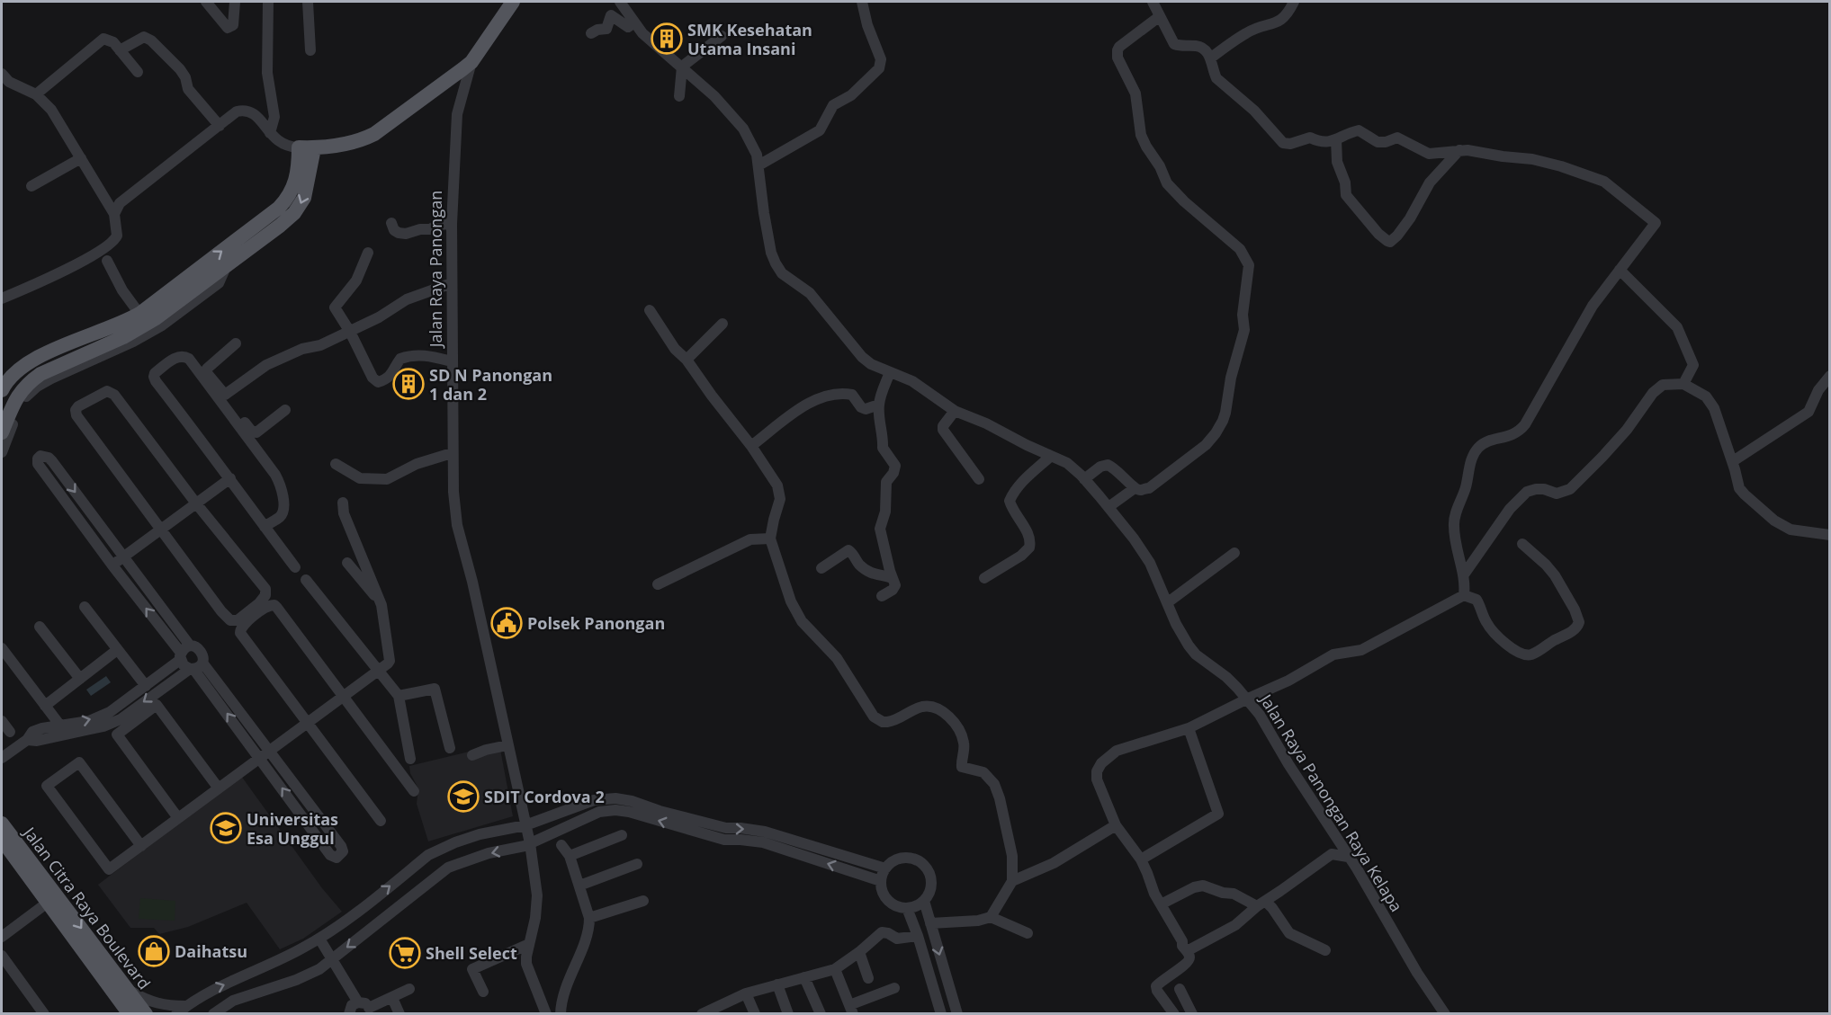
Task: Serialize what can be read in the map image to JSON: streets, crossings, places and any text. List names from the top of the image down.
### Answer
{
  "streets": {
    "main road": ["Jalan Citra Raya Boulevard"],
    "street": ["Jalan Raya Panongan", "Jalan Raya Panongan Raya Kelapa"]
  },
  "places": {
    "building": ["SMK Kesehatan Utama Insani", "SD N Panongan 1 dan 2"],
    "public building": ["Polsek Panongan"],
    "school or university": ["SDIT Cordova 2", "Universitas Esa Unggul"],
    "shop": ["Daihatsu"],
    "supermarket": ["Shell Select"]
  }
}
